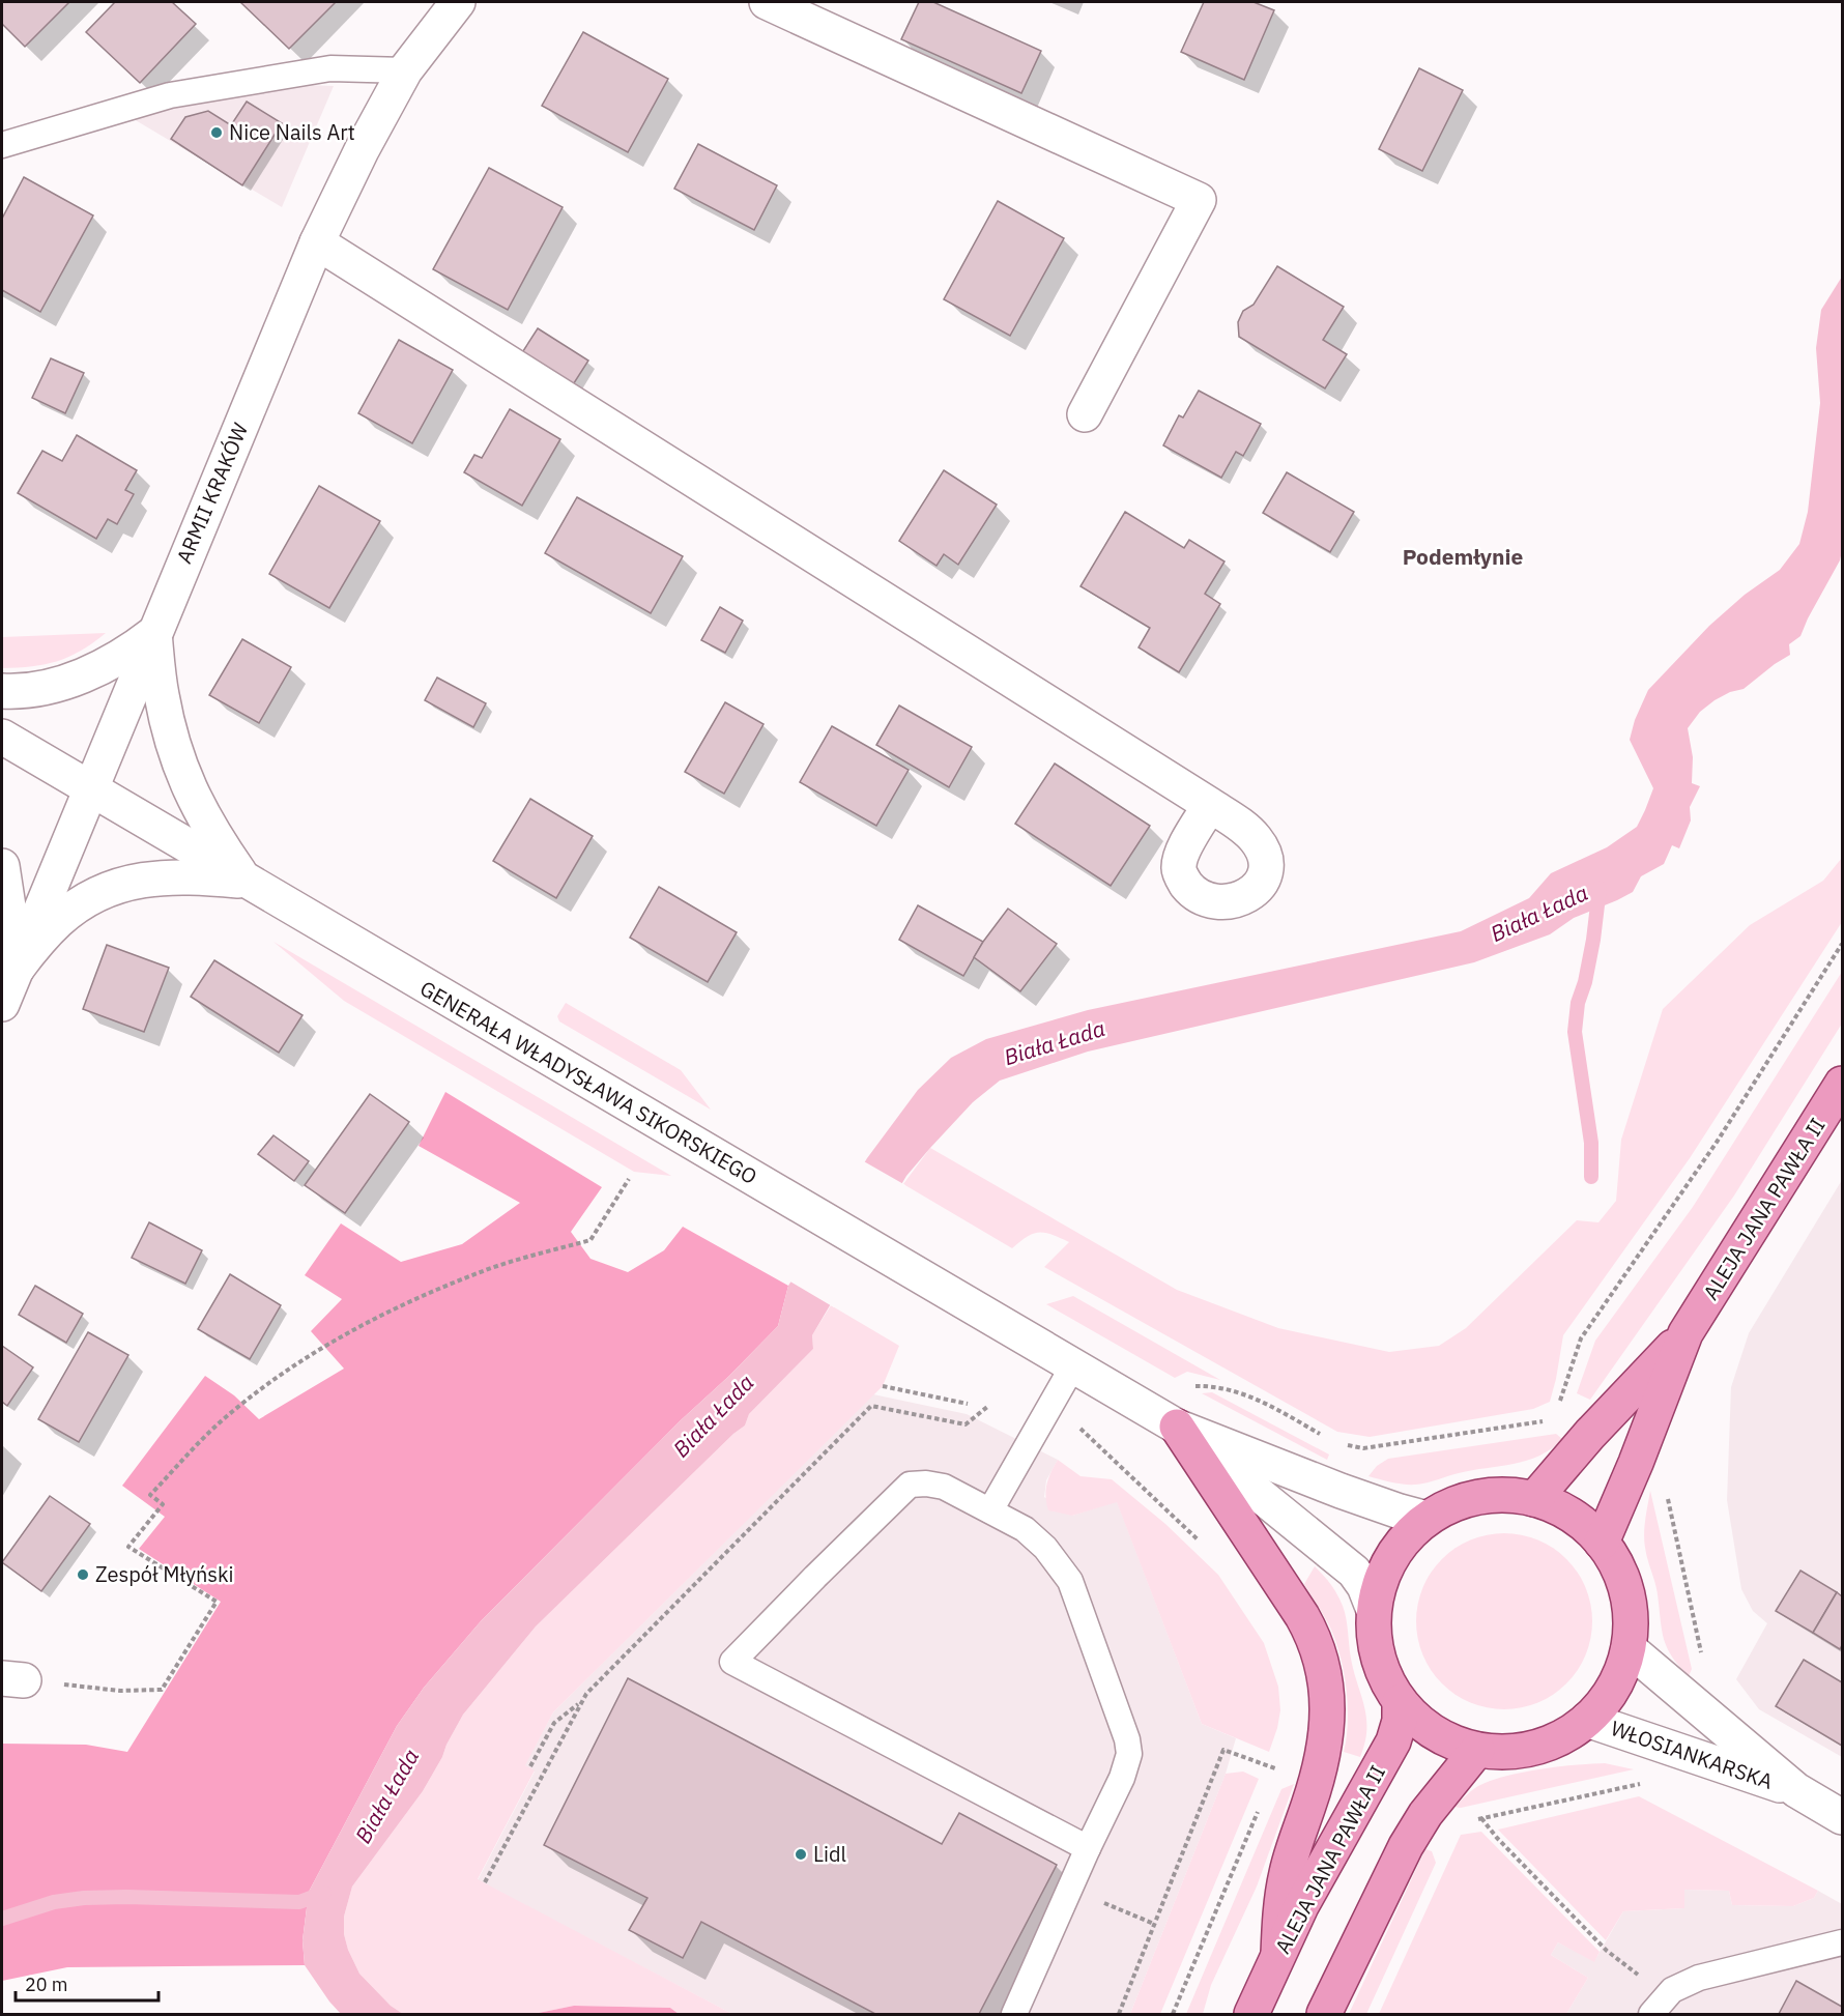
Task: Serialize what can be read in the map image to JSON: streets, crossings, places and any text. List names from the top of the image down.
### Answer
{
  "streets": {
    "main road": ["ALEJA JANA PAWŁA II"],
    "street": ["ARMII KRAKÓW", "GENERAŁA WŁADYSŁAWA SIKORSKIEGO", "WŁOSIANKARSKA"]
  },
  "crossings": [
    ["ARMII KRAKÓW", "GENERAŁA WŁADYSŁAWA SIKORSKIEGO"]
  ],
  "districts": ["Podemłynie"],
  "water": ["Biała Łada"],
  "places": ["Nice Nails Art", "Zespół Młyński", "Lidl"],
  "scale_bar": "20 m"
}
